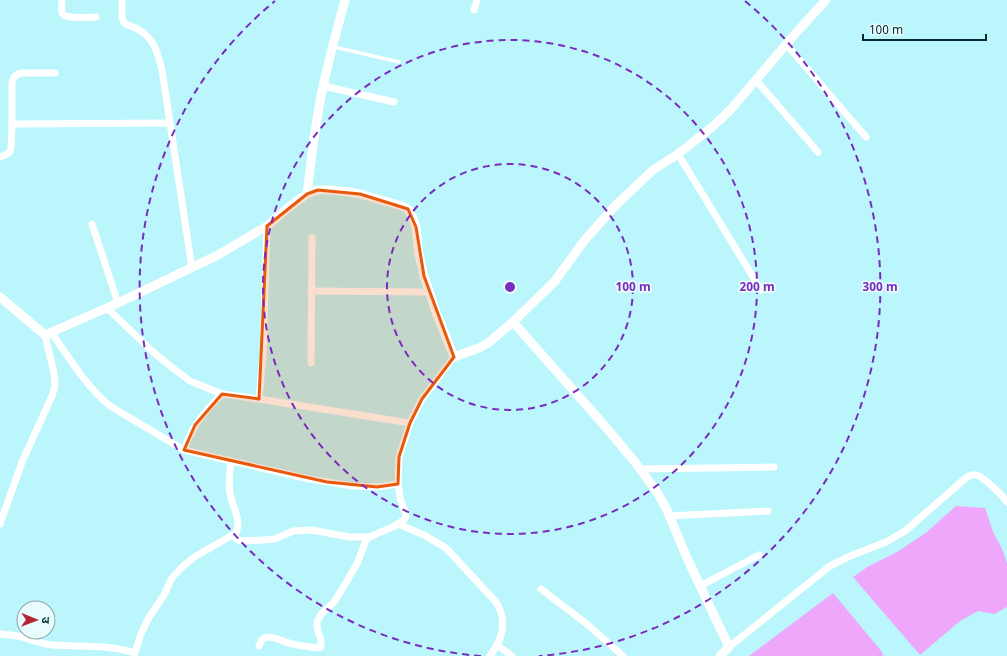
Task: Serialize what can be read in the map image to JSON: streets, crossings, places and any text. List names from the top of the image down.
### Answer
{
  "scale_bar": "100 m",
  "north": "right",
  "rings": ["100 m", "200 m", "300 m"]
}
